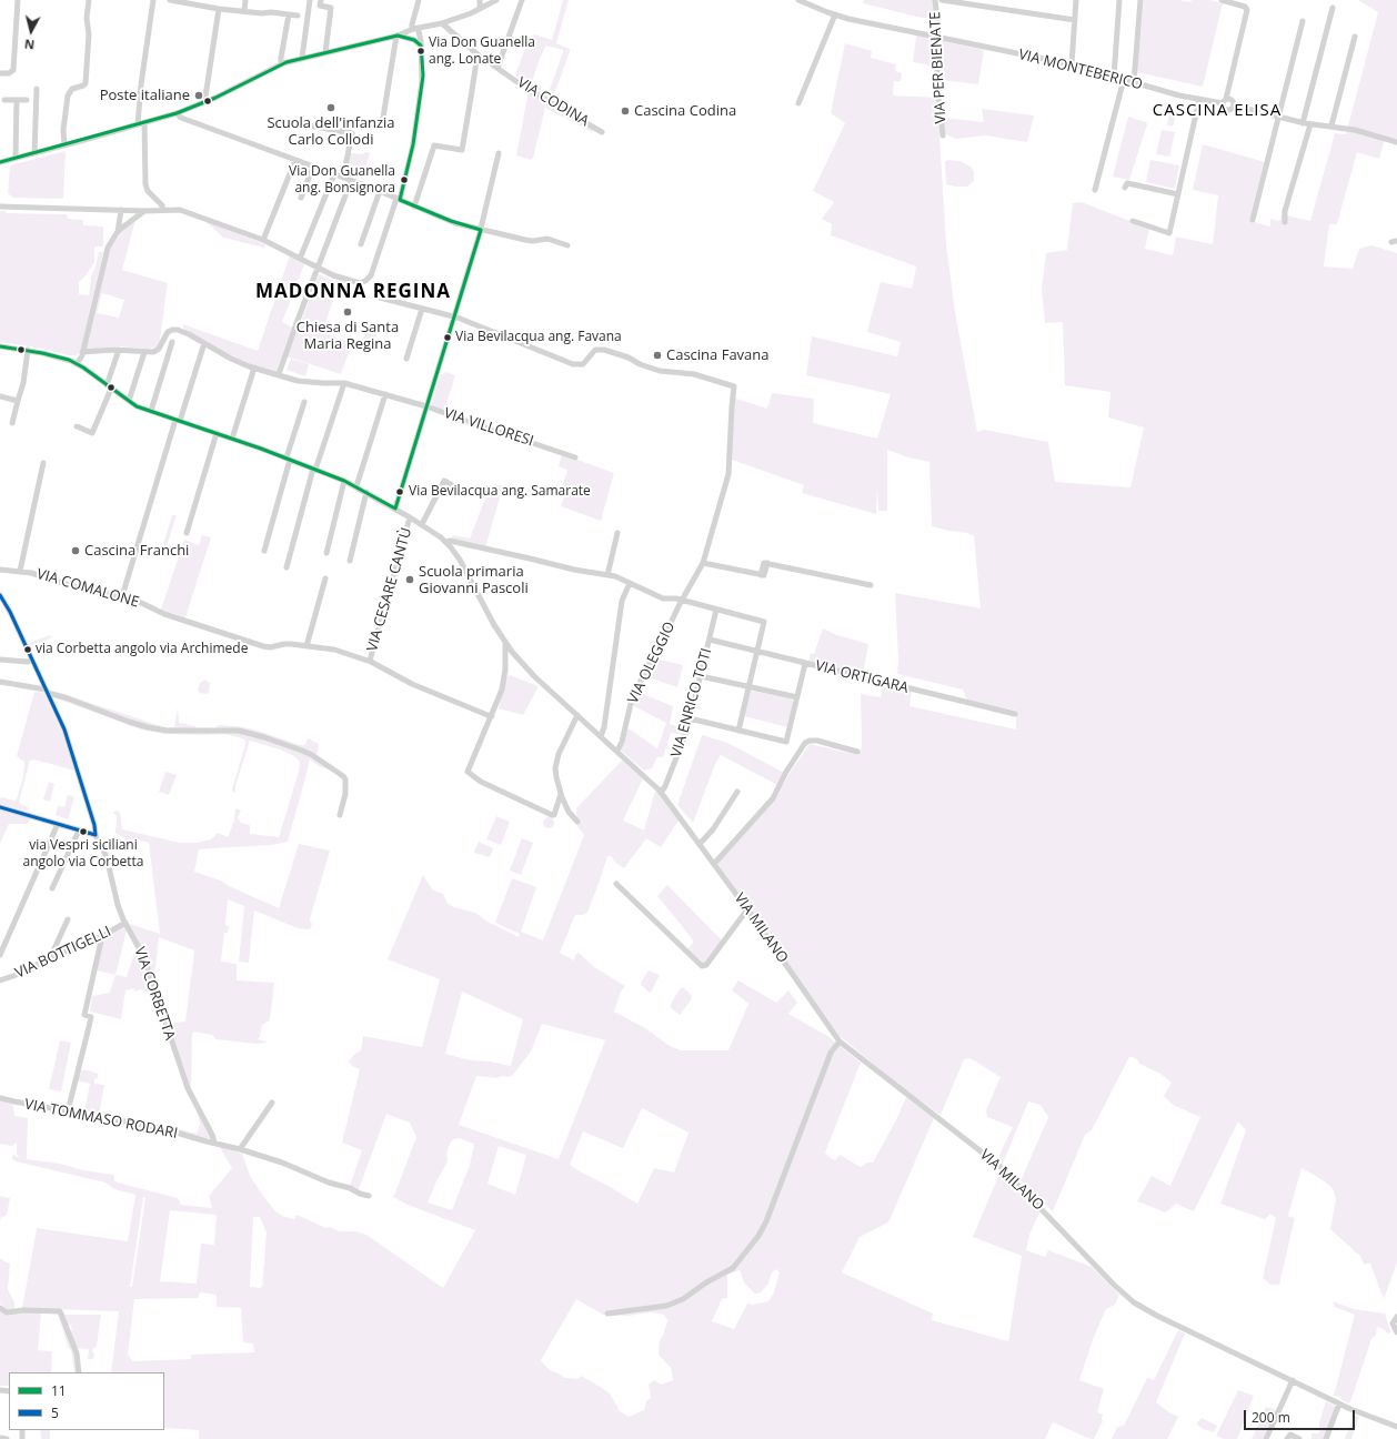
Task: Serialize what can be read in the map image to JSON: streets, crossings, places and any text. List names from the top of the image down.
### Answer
{
  "streets": {
    "street": [
      "VIA PER BIENATE",
      "VIA MONTEBERICO",
      "VIA CODINA",
      "VIA VILLORESI",
      "VIA COMALONE",
      "VIA CESARE CANTÙ",
      "VIA OLEGGIO",
      "VIA ORTIGARA",
      "VIA ENRICO TOTI",
      "VIA MILANO",
      "VIA BOTTIGELLI",
      "VIA CORBETTA",
      "VIA TOMMASO RODARI"
    ]
  },
  "crossings": [
    ["VIA PER BIENATE", "VIA MONTEBERICO"],
    ["VIA COMALONE", "VIA CESARE CANTÙ"],
    ["VIA OLEGGIO", "VIA MILANO"],
    ["VIA ORTIGARA", "VIA ENRICO TOTI"],
    ["VIA ENRICO TOTI", "VIA MILANO"],
    ["VIA BOTTIGELLI", "VIA CORBETTA"],
    ["VIA CORBETTA", "VIA TOMMASO RODARI"]
  ],
  "districts": ["CASCINA ELISA", "MADONNA REGINA"],
  "places": [
    "Via Don Guanella ang. Lonate",
    "Poste italiane",
    "Scuola dell'infanzia Carlo Collodi",
    "Cascina Codina",
    "Via Don Guanella ang. Bonsignora",
    "Chiesa di Santa Maria Regina",
    "Via Bevilacqua ang. Favana",
    "Cascina Favana",
    "Via Bevilacqua ang. Samarate",
    "Cascina Franchi",
    "Scuola primaria Giovanni Pascoli",
    "via Corbetta angolo via Archimede",
    "via Vespri siciliani angolo via Corbetta"
  ],
  "lines": ["transit line 11", "transit line 5"],
  "legend": ["11", "5"],
  "scale_bar": "200 m",
  "north": "bottom"
}
